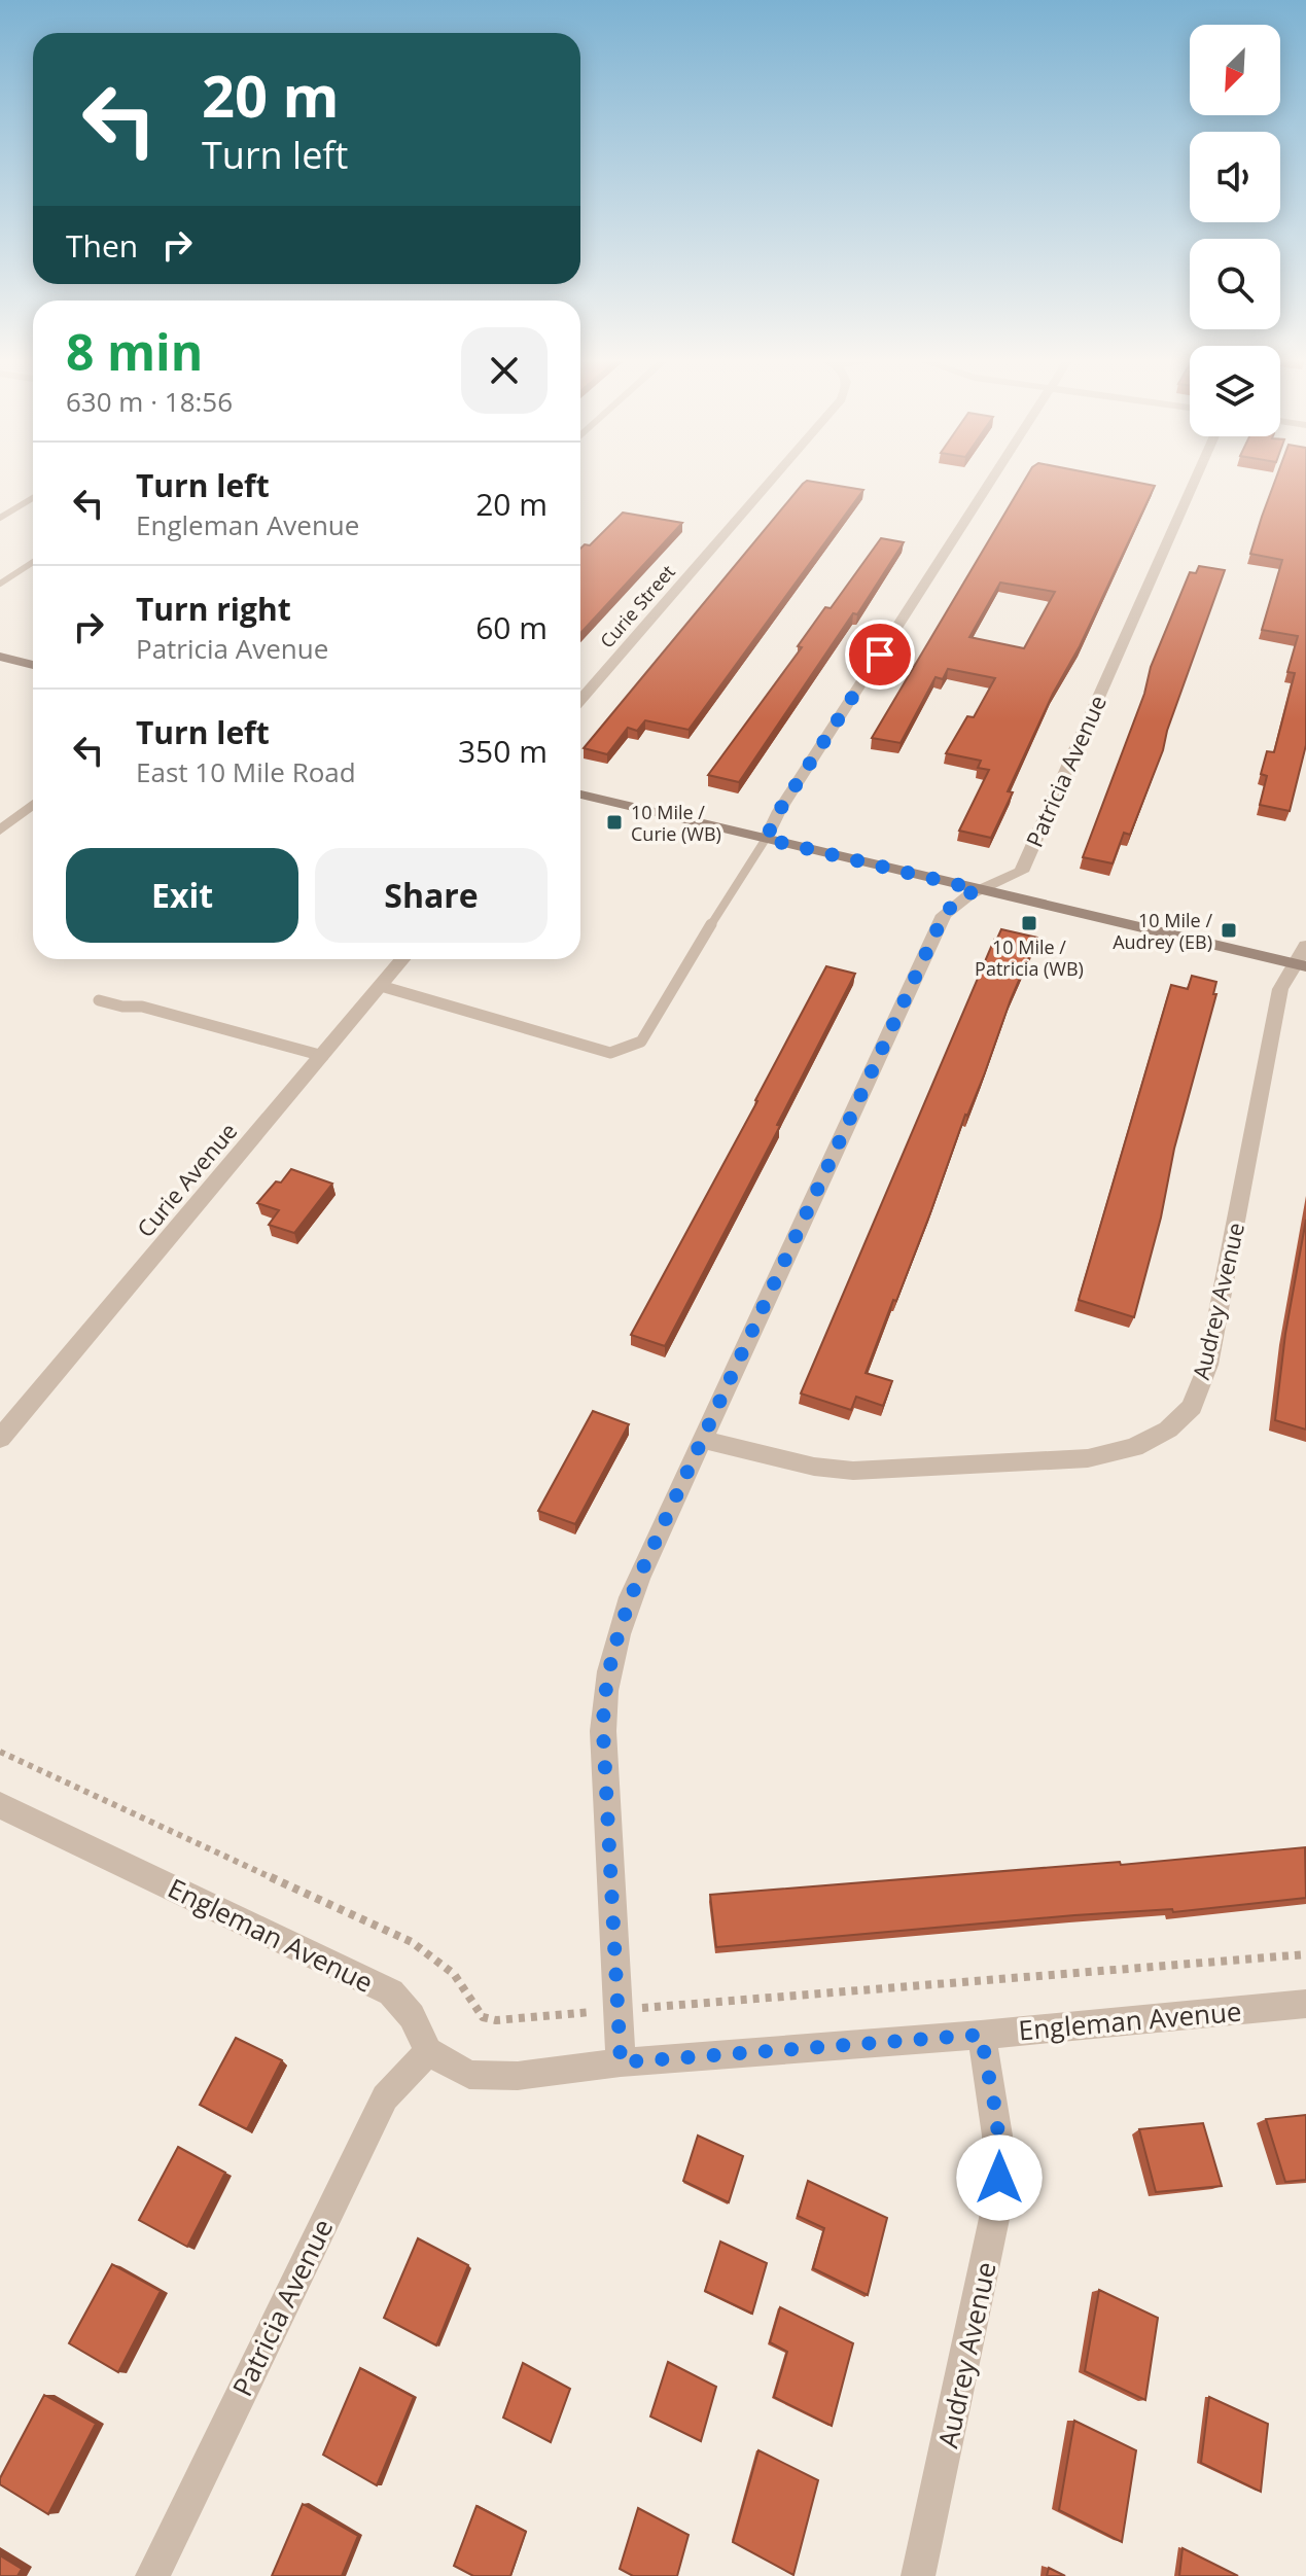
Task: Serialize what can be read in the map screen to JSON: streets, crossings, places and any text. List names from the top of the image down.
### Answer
{
  "streets": {
    "street": [
      "Curie Street",
      "Patricia Avenue",
      "Curie Avenue",
      "Audrey Avenue",
      "Engleman Avenue"
    ]
  },
  "crossings": [
    ["Patricia Avenue", "Audrey Avenue"],
    ["Patricia Avenue", "Engleman Avenue"],
    ["Audrey Avenue", "Engleman Avenue"]
  ],
  "places": {
    "transit": ["10 Mile / Curie (WB)", "10 Mile / Patricia (WB)", "10 Mile / Audrey (EB)"]
  },
  "north": "bottom left",
  "page": {
    "turn": ["20 m", "Turn left"],
    "then": "Then",
    "heading": ["8 min", "630 m · 18:56"],
    "list": [
      {
        "name": "Turn left",
        "note": "Engleman Avenue",
        "value": "20 m"
      },
      {
        "name": "Turn right",
        "note": "Patricia Avenue",
        "value": "60 m"
      },
      {
        "name": "Turn left",
        "note": "East 10 Mile Road",
        "value": "350 m"
      }
    ],
    "buttons": ["Exit", "Share"]
  }
}
